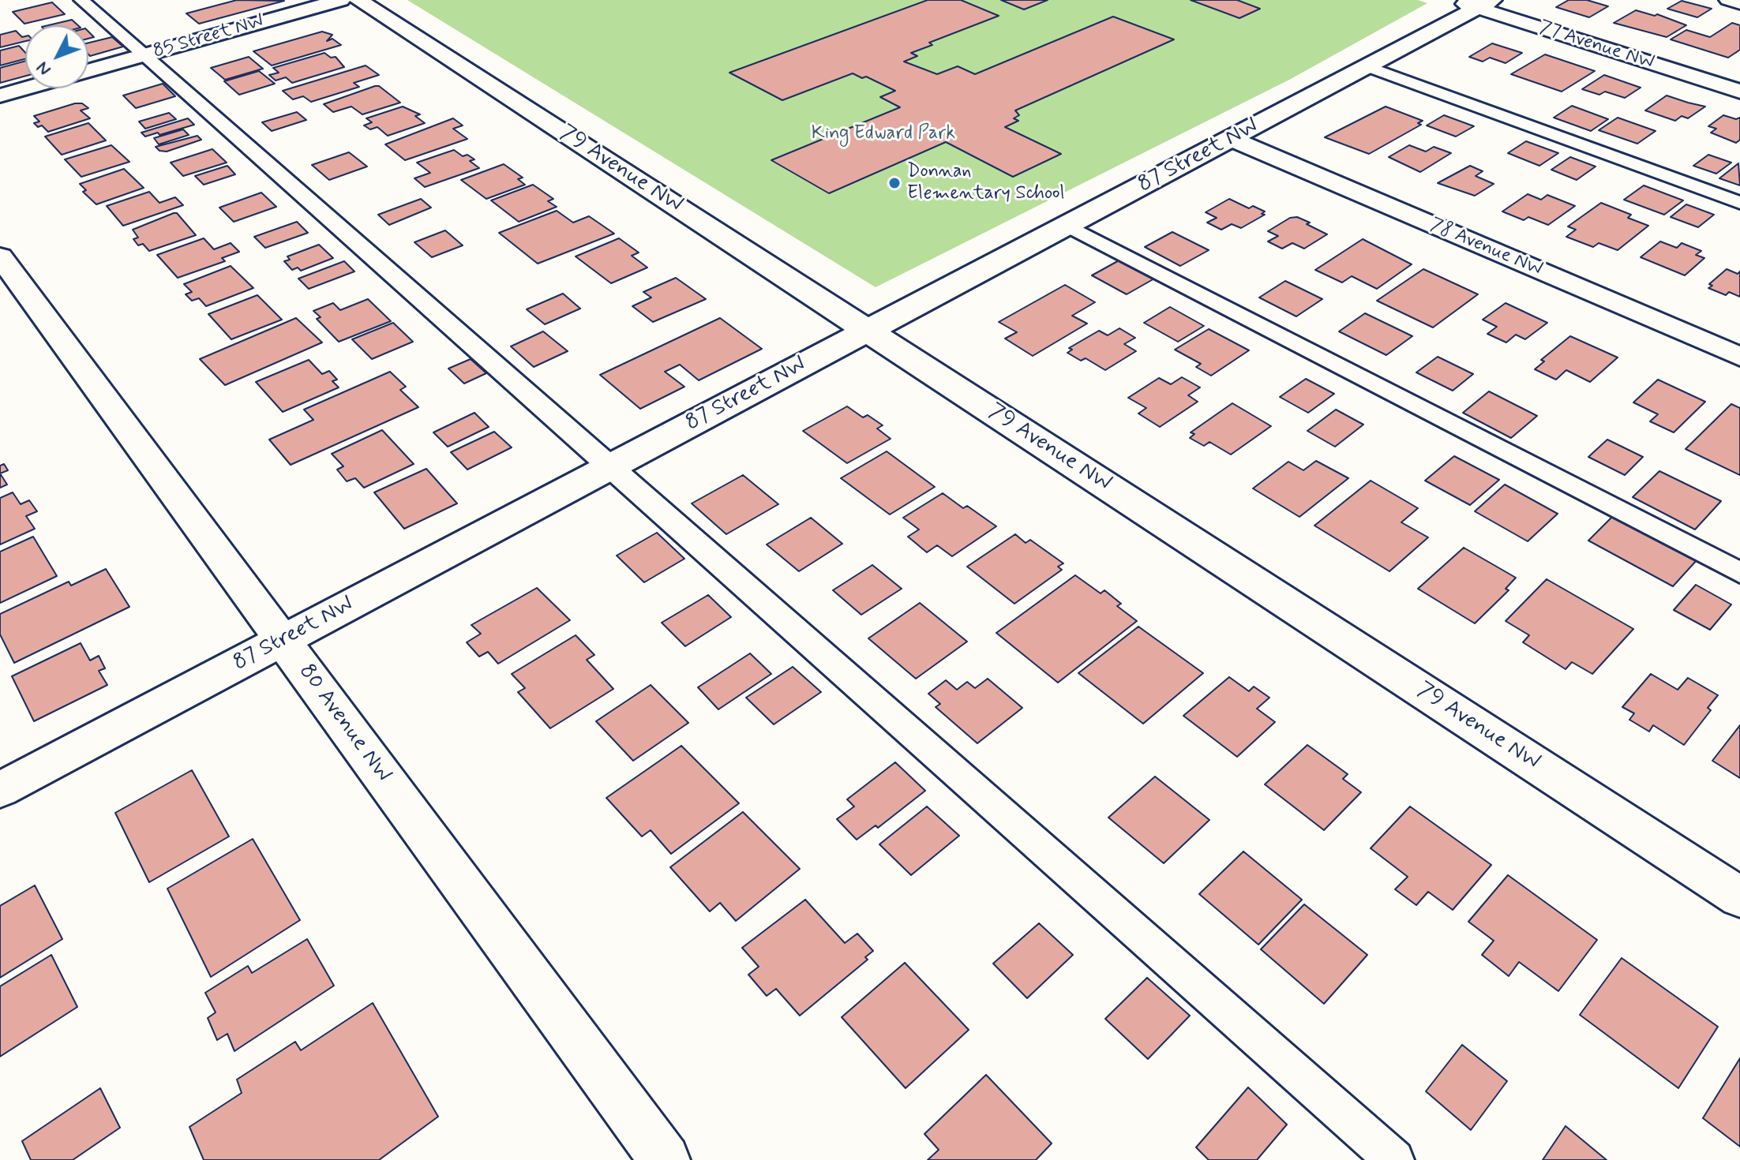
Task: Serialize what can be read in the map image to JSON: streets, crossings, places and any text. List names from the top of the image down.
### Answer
{
  "streets": {
    "street": [
      "85 Street NW",
      "77 Avenue NW",
      "87 Street NW",
      "79 Avenue NW",
      "78 Avenue NW",
      "80 Avenue NW"
    ]
  },
  "crossings": [
    ["77 Avenue NW", "87 Street NW"],
    ["87 Street NW", "79 Avenue NW"],
    ["87 Street NW", "78 Avenue NW"],
    ["87 Street NW", "80 Avenue NW"]
  ],
  "parks": ["King Edward Park"],
  "places": ["Donnan Elementary School"],
  "north": "bottom left"
}
